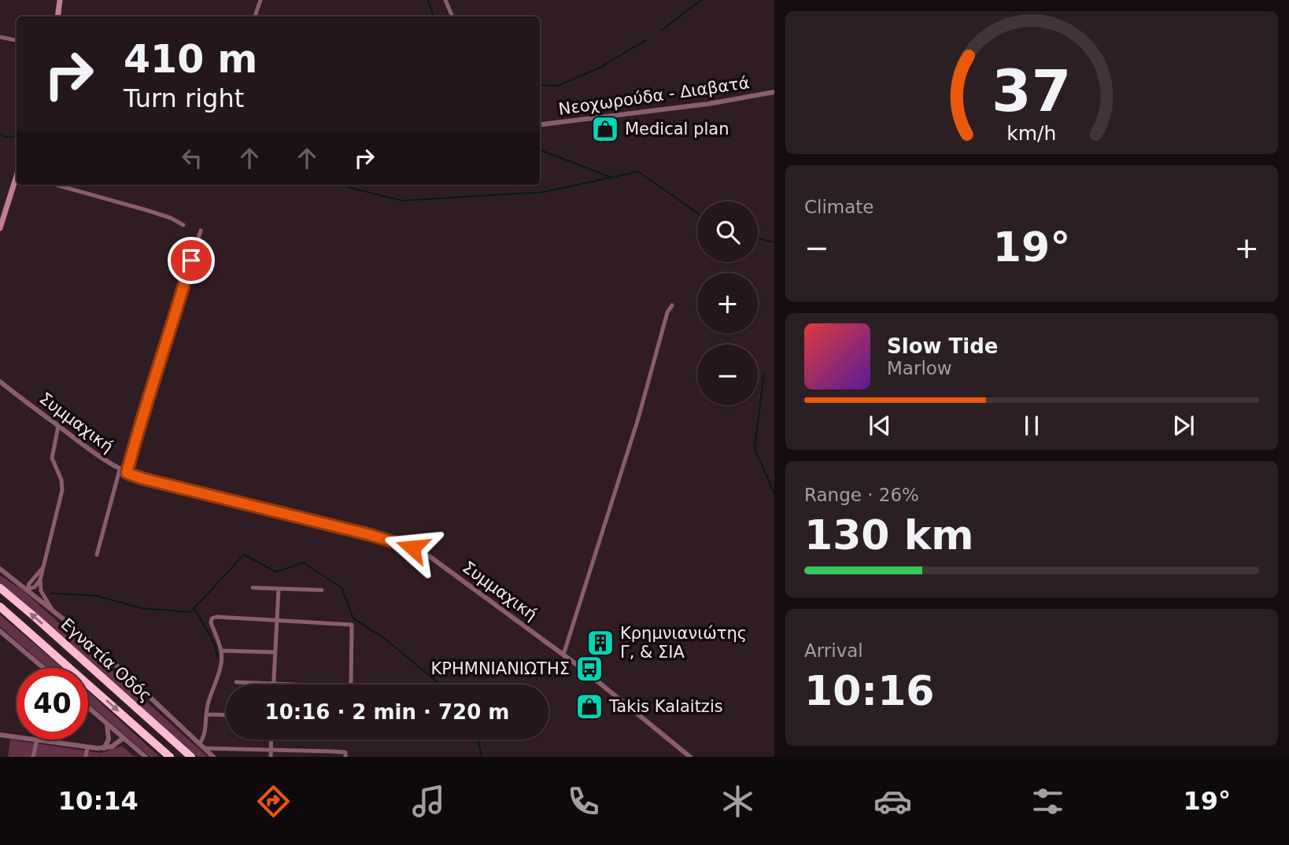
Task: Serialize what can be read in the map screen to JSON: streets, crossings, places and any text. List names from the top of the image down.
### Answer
{
  "streets": {
    "highway": ["Εγνατία Οδός"],
    "street": ["Νεοχωρούδα - Διαβατά", "Συμμαχική"]
  },
  "places": {
    "shop": ["Medical plan", "Takis Kalaitzis"],
    "building": ["Κρημνιανιώτης Γ, & ΣΙΑ"],
    "bus stop": ["ΚΡΗΜΝΙΑΝΙΩΤΗΣ"]
  },
  "page": {
    "turn": ["410 m", "Turn right"],
    "tile": [
      "Climate",
      ["Range · 26%", "130 km"],
      ["Arrival", "10:16"]
    ],
    "map_buttons": ["+", "−"],
    "heat": ["−", "19°", "+"],
    "song": ["Slow Tide", "Marlow"],
    "limit": "40",
    "trip": "10:16 · 2 min · 720 m",
    "tabs": ["10:14", "19°"],
    "gauge": ["37", "km/h"]
  }
}
